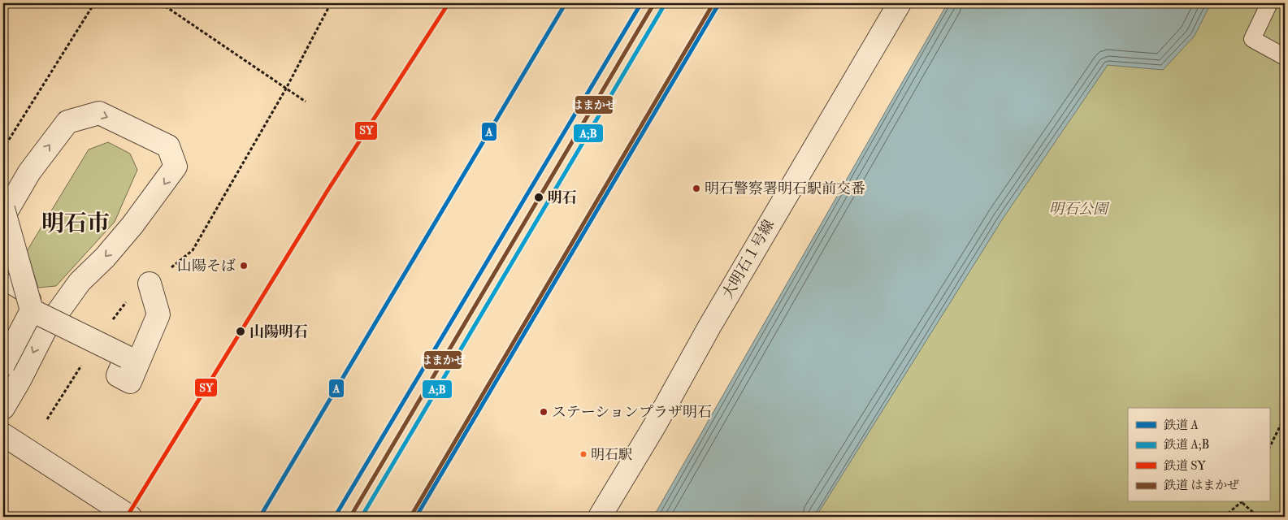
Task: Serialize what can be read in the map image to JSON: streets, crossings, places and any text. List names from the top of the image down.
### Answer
{
  "streets": {
    "street": ["大明石１号線"]
  },
  "districts": ["明石市"],
  "parks": ["明石公園"],
  "places": [
    "明石警察署明石駅前交番",
    "明石",
    "山陽そば",
    "山陽明石",
    "ステーションプラザ明石",
    "明石駅"
  ],
  "lines": [
    "rail line A",
    "rail line SY",
    "rail line はまかぜ",
    "rail line A;B"
  ],
  "legend": [
    "鉄道 A",
    "鉄道 A;B",
    "鉄道 SY",
    "鉄道 はまかぜ"
  ]
}
